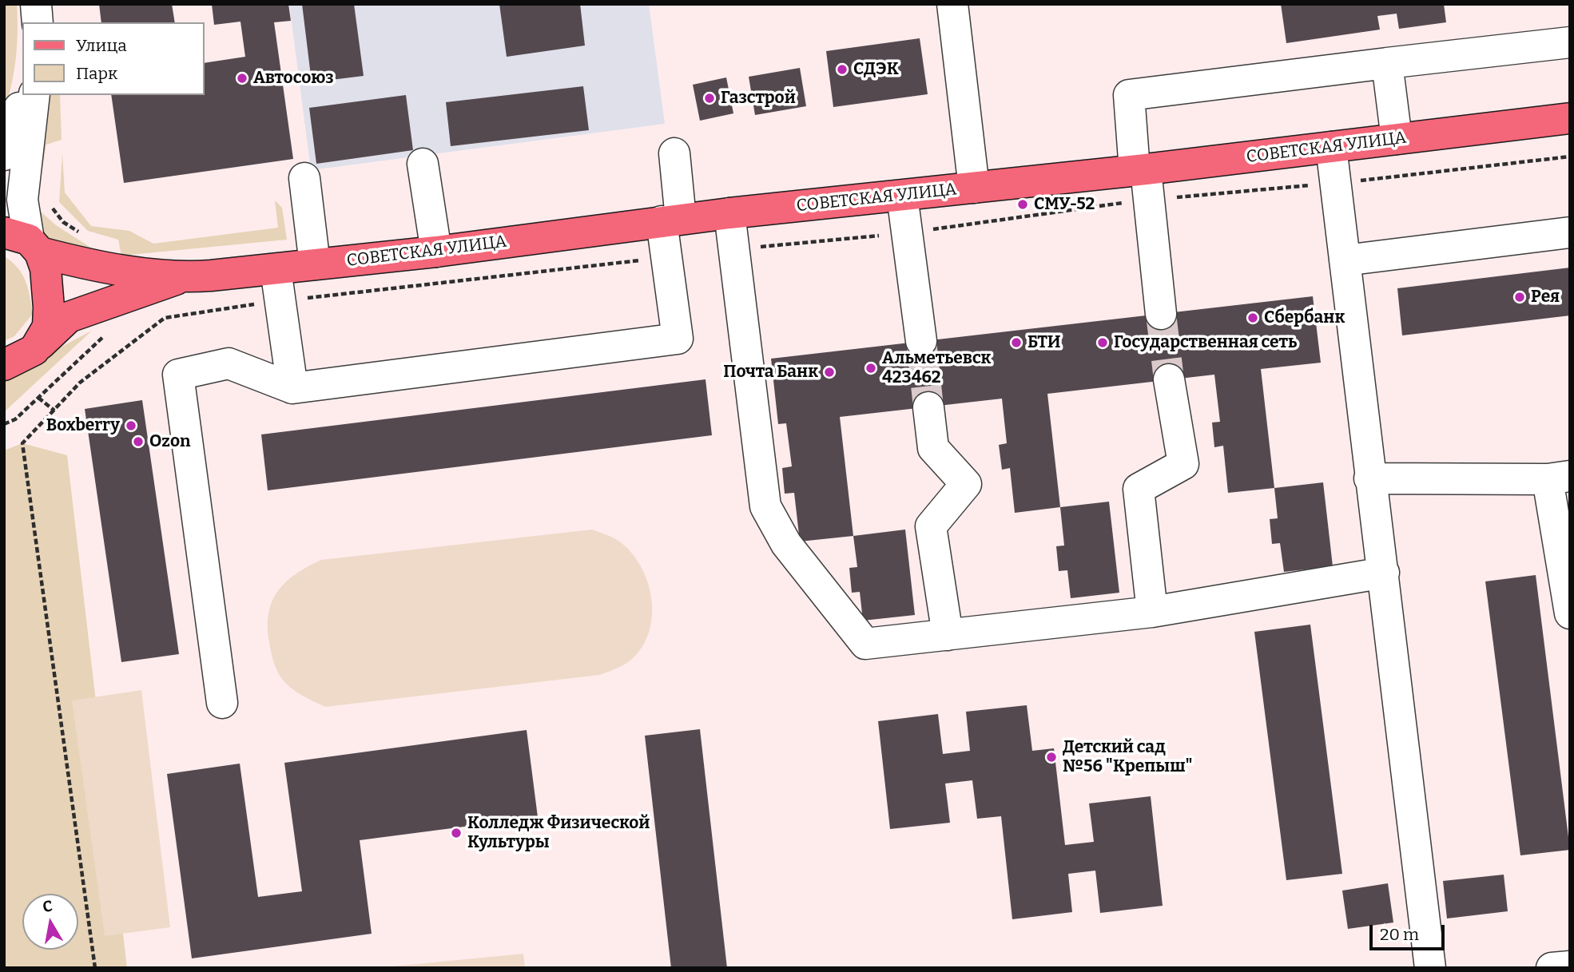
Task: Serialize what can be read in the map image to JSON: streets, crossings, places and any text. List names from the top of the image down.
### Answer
{
  "streets": {
    "main road": ["СОВЕТСКАЯ УЛИЦА"]
  },
  "places": [
    "СДЭК",
    "Автосоюз",
    "Газстрой",
    "СМУ-52",
    "Рея",
    "Сбербанк",
    "БТИ",
    "Государственная сеть",
    "Альметьевск 423462",
    "Почта Банк",
    "Boxberry",
    "Ozon",
    "Детский сад №56 \"Крепыш\"",
    "Колледж Физической Культуры"
  ],
  "legend": ["Улица", "Парк"],
  "scale_bar": "20 m",
  "north": "top"
}
